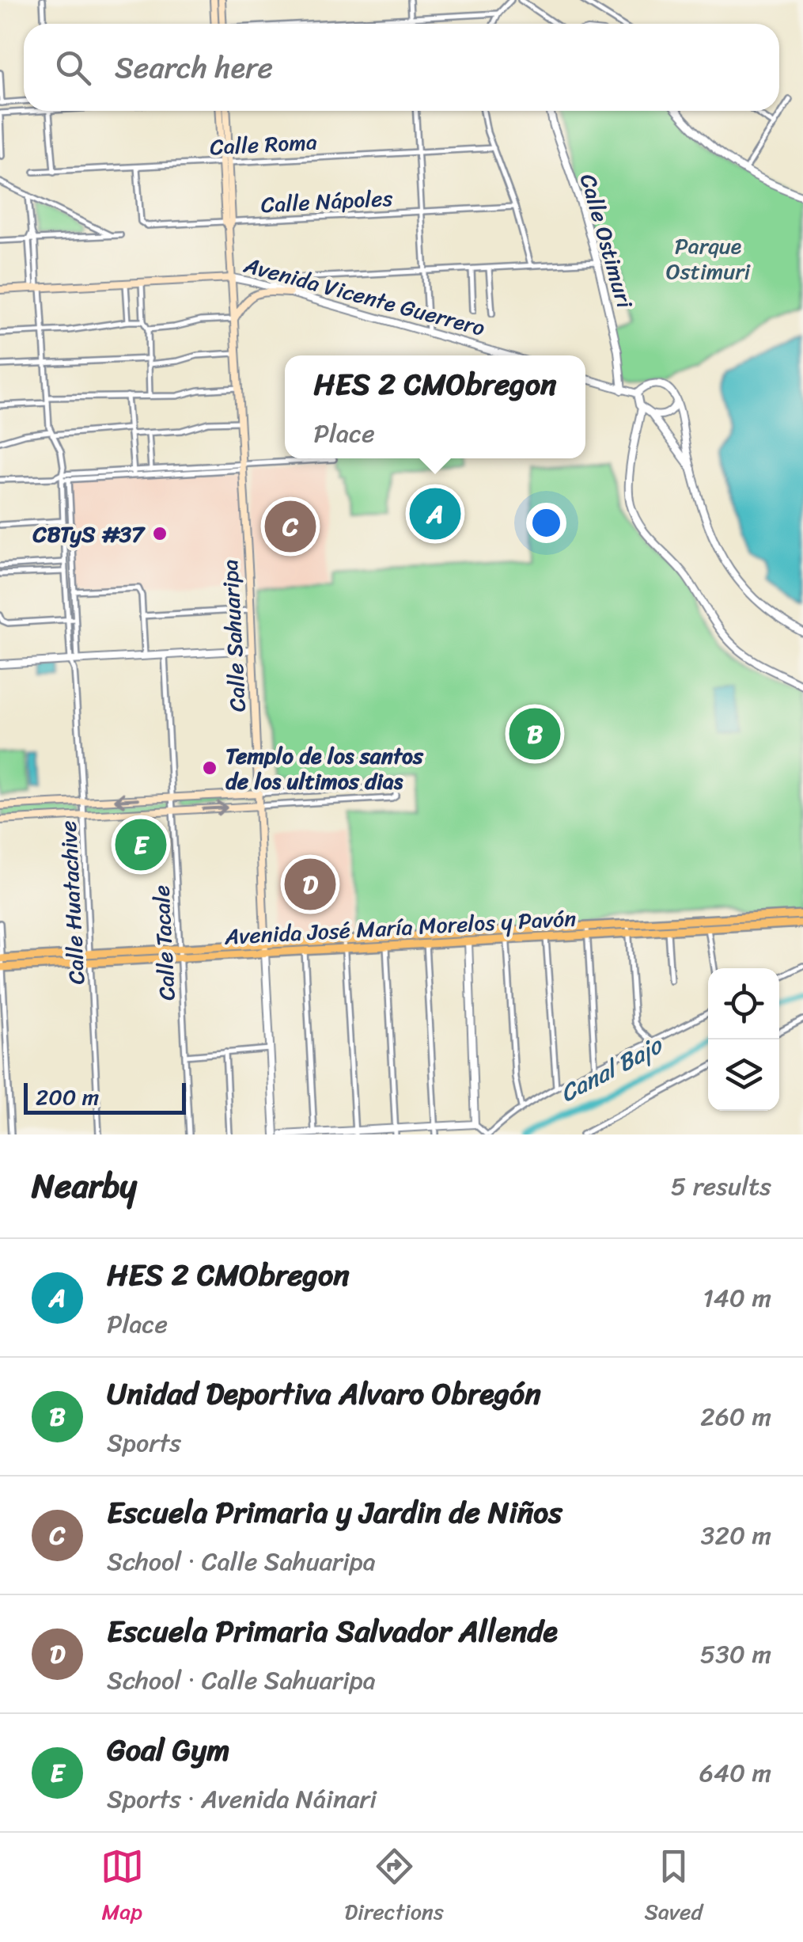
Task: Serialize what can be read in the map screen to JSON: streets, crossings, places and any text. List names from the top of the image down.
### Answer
{
  "streets": {
    "main road": ["Avenida Vicente Guerrero", "Calle Sahuaripa", "Avenida José María Morelos y Pavón"],
    "street": [
      "Calle Roma",
      "Calle Nápoles",
      "Calle Ostimuri",
      "Calle Huatachive",
      "Calle Tacale"
    ]
  },
  "crossings": [
    ["Calle Roma", "Calle Nápoles"],
    ["Calle Roma", "Calle Sahuaripa"],
    ["Calle Nápoles", "Calle Sahuaripa"],
    ["Avenida Vicente Guerrero", "Calle Sahuaripa"],
    ["Calle Sahuaripa", "Avenida José María Morelos y Pavón"],
    ["Calle Huatachive", "Avenida José María Morelos y Pavón"],
    ["Avenida José María Morelos y Pavón", "Calle Tacale"]
  ],
  "water": ["Canal Bajo"],
  "parks": ["Parque Ostimuri"],
  "places": ["CBTyS #37", "Templo de los santos de los ultimos dias"],
  "scale_bar": "200 m",
  "page": {
    "search": "Search here",
    "popup": ["HES 2 CMObregon", "Place"],
    "pins": [
      "A",
      "C",
      "B",
      "E",
      "D"
    ],
    "scale": "200 m",
    "heading": ["Nearby", "5 results"],
    "list": [
      {
        "mark": "A",
        "name": "HES 2 CMObregon",
        "note": "Place",
        "value": "140 m"
      },
      {
        "mark": "B",
        "name": "Unidad Deportiva Alvaro Obregón",
        "note": "Sports",
        "value": "260 m"
      },
      {
        "mark": "C",
        "name": "Escuela Primaria y Jardin de Niños",
        "note": "School · Calle Sahuaripa",
        "value": "320 m"
      },
      {
        "mark": "D",
        "name": "Escuela Primaria Salvador Allende",
        "note": "School · Calle Sahuaripa",
        "value": "530 m"
      },
      {
        "mark": "E",
        "name": "Goal Gym",
        "note": "Sports · Avenida Náinari",
        "value": "640 m"
      }
    ],
    "nav": ["Map", "Directions", "Saved"]
  }
}
